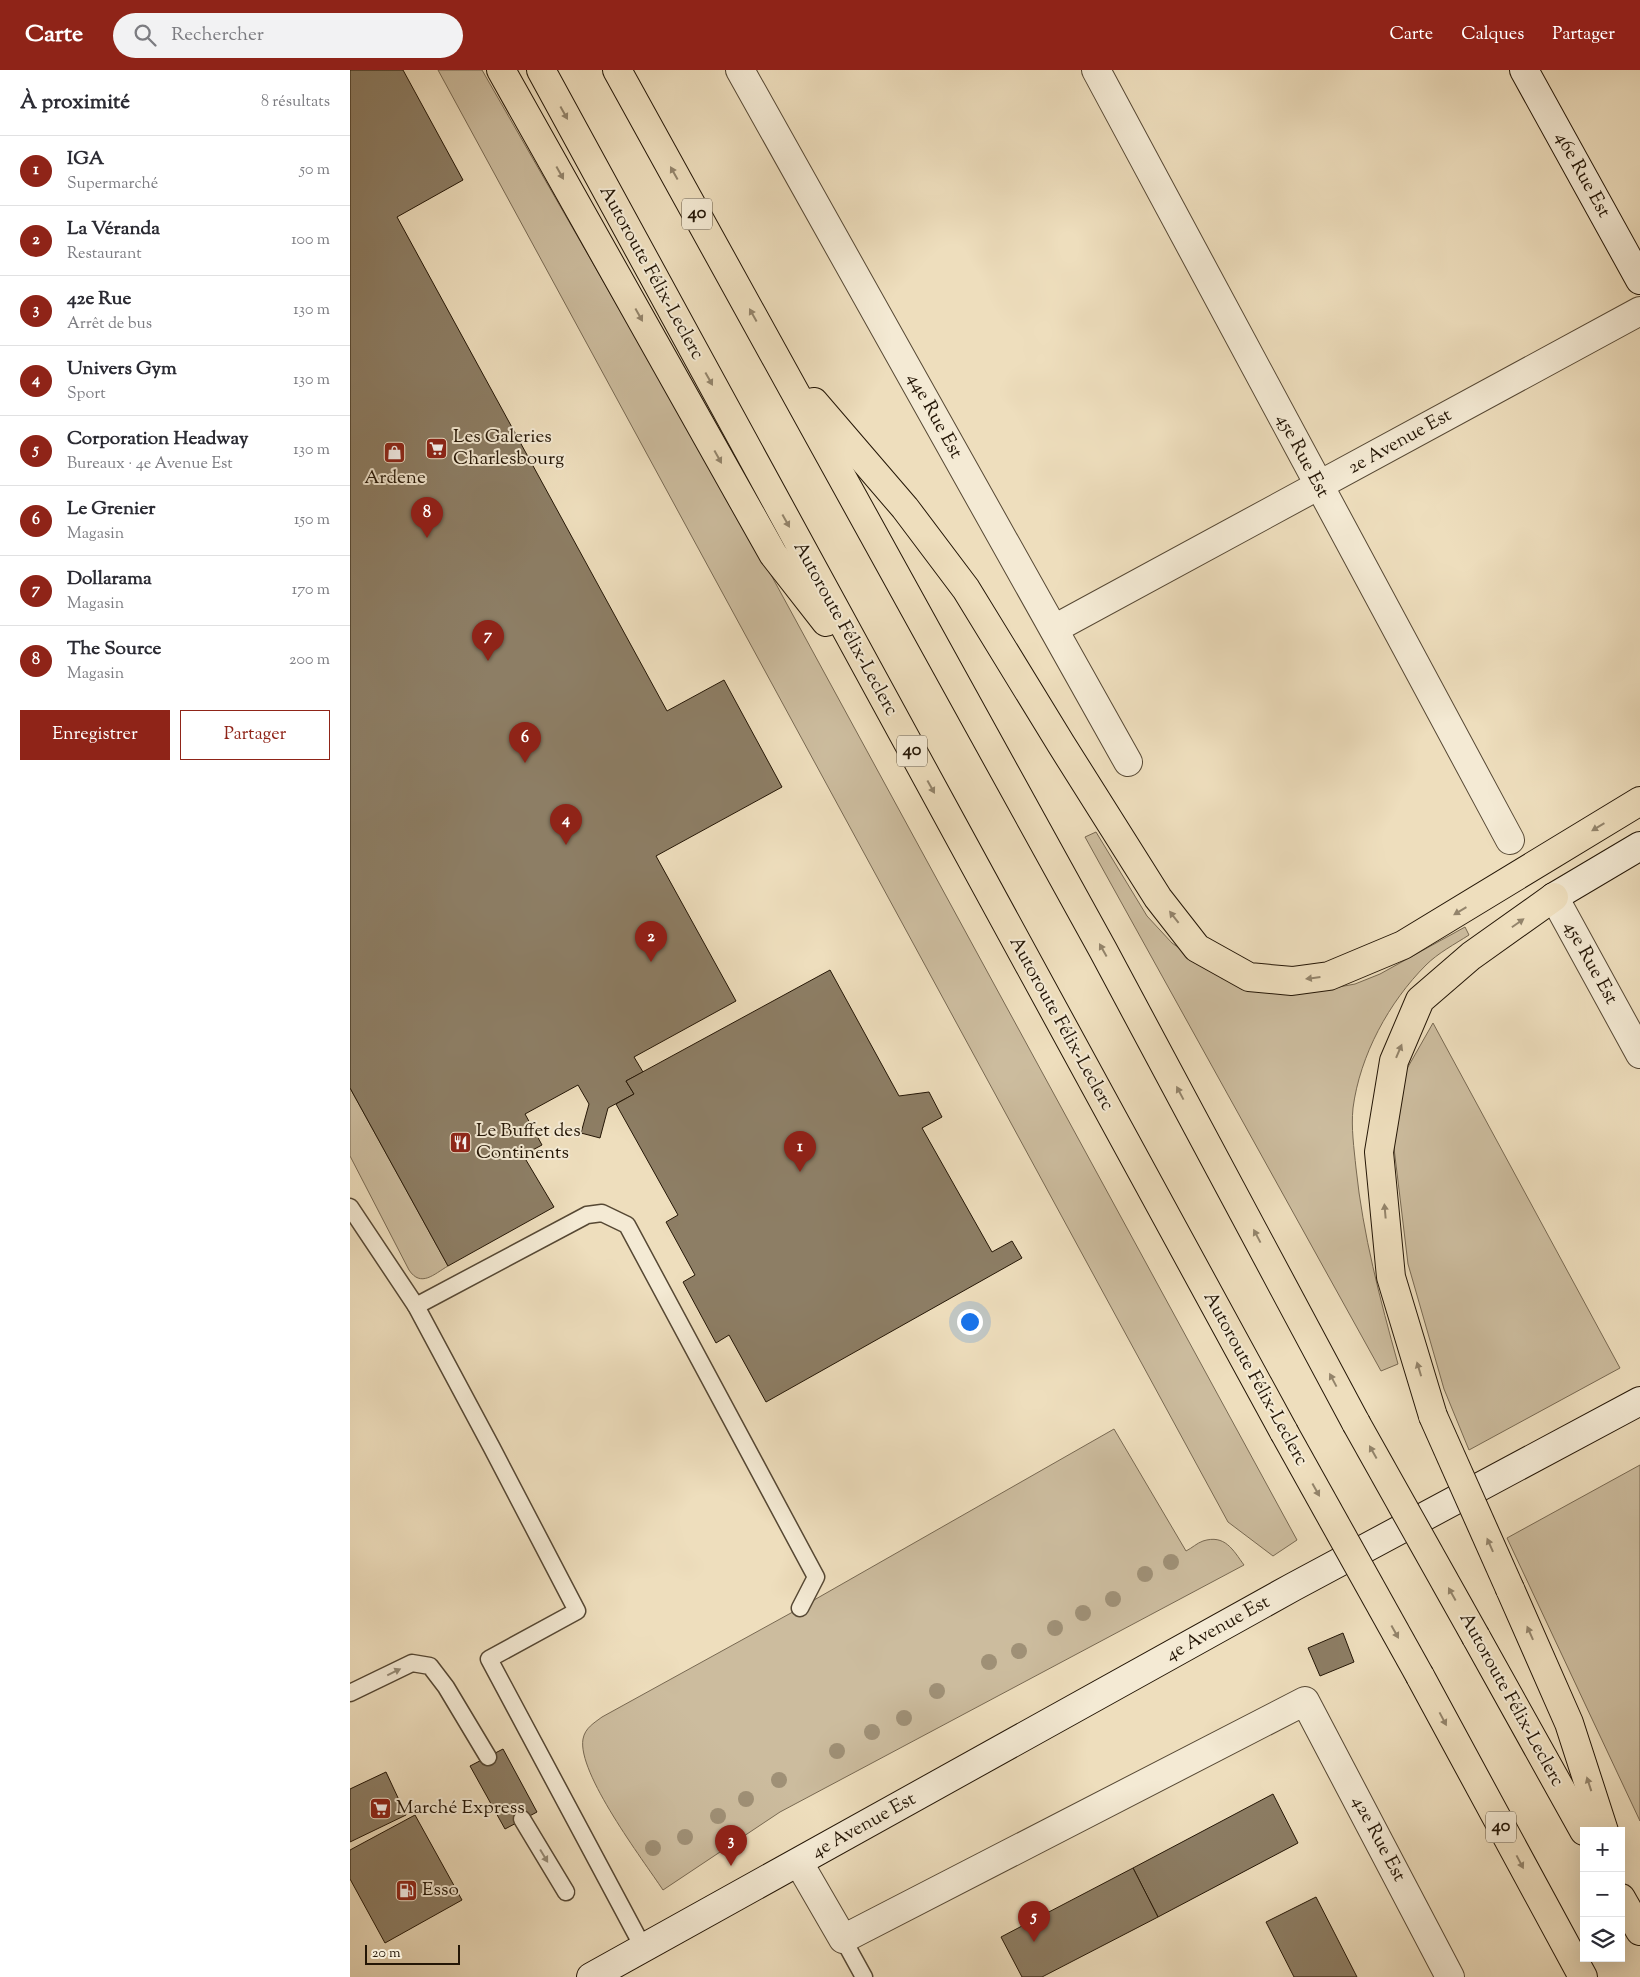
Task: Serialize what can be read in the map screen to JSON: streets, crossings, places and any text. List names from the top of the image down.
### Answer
{
  "streets": {
    "highway": ["40", "Autoroute Félix-Leclerc"],
    "street": [
      "46e Rue Est",
      "44e Rue Est",
      "2e Avenue Est",
      "45e Rue Est",
      "4e Avenue Est",
      "42e Rue Est"
    ]
  },
  "crossings": [
    ["44e Rue Est", "2e Avenue Est"],
    ["2e Avenue Est", "45e Rue Est"],
    ["4e Avenue Est", "42e Rue Est"]
  ],
  "places": {
    "supermarket": ["Les Galeries Charlesbourg", "Marché Express"],
    "shop": ["Ardene"],
    "restaurant": ["Le Buffet des Continents"],
    "fuel station": ["Esso"]
  },
  "scale_bar": "20 m",
  "page": {
    "header": "Carte",
    "search": "Rechercher",
    "nav": ["Carte", "Calques", "Partager"],
    "heading": ["À proximité", "8 résultats"],
    "list": [
      {
        "mark": "1",
        "name": "IGA",
        "note": "Supermarché",
        "value": "50 m"
      },
      {
        "mark": "2",
        "name": "La Véranda",
        "note": "Restaurant",
        "value": "100 m"
      },
      {
        "mark": "3",
        "name": "42e Rue",
        "note": "Arrêt de bus",
        "value": "130 m"
      },
      {
        "mark": "4",
        "name": "Univers Gym",
        "note": "Sport",
        "value": "130 m"
      },
      {
        "mark": "5",
        "name": "Corporation Headway",
        "note": "Bureaux · 4e Avenue Est",
        "value": "130 m"
      },
      {
        "mark": "6",
        "name": "Le Grenier",
        "note": "Magasin",
        "value": "150 m"
      },
      {
        "mark": "7",
        "name": "Dollarama",
        "note": "Magasin",
        "value": "170 m"
      },
      {
        "mark": "8",
        "name": "The Source",
        "note": "Magasin",
        "value": "200 m"
      }
    ],
    "pins": [
      "8",
      "7",
      "6",
      "4",
      "2",
      "1",
      "3",
      "5"
    ],
    "buttons": ["Enregistrer", "Partager"],
    "map_buttons": ["+", "−"],
    "scale": "20 m"
  }
}
